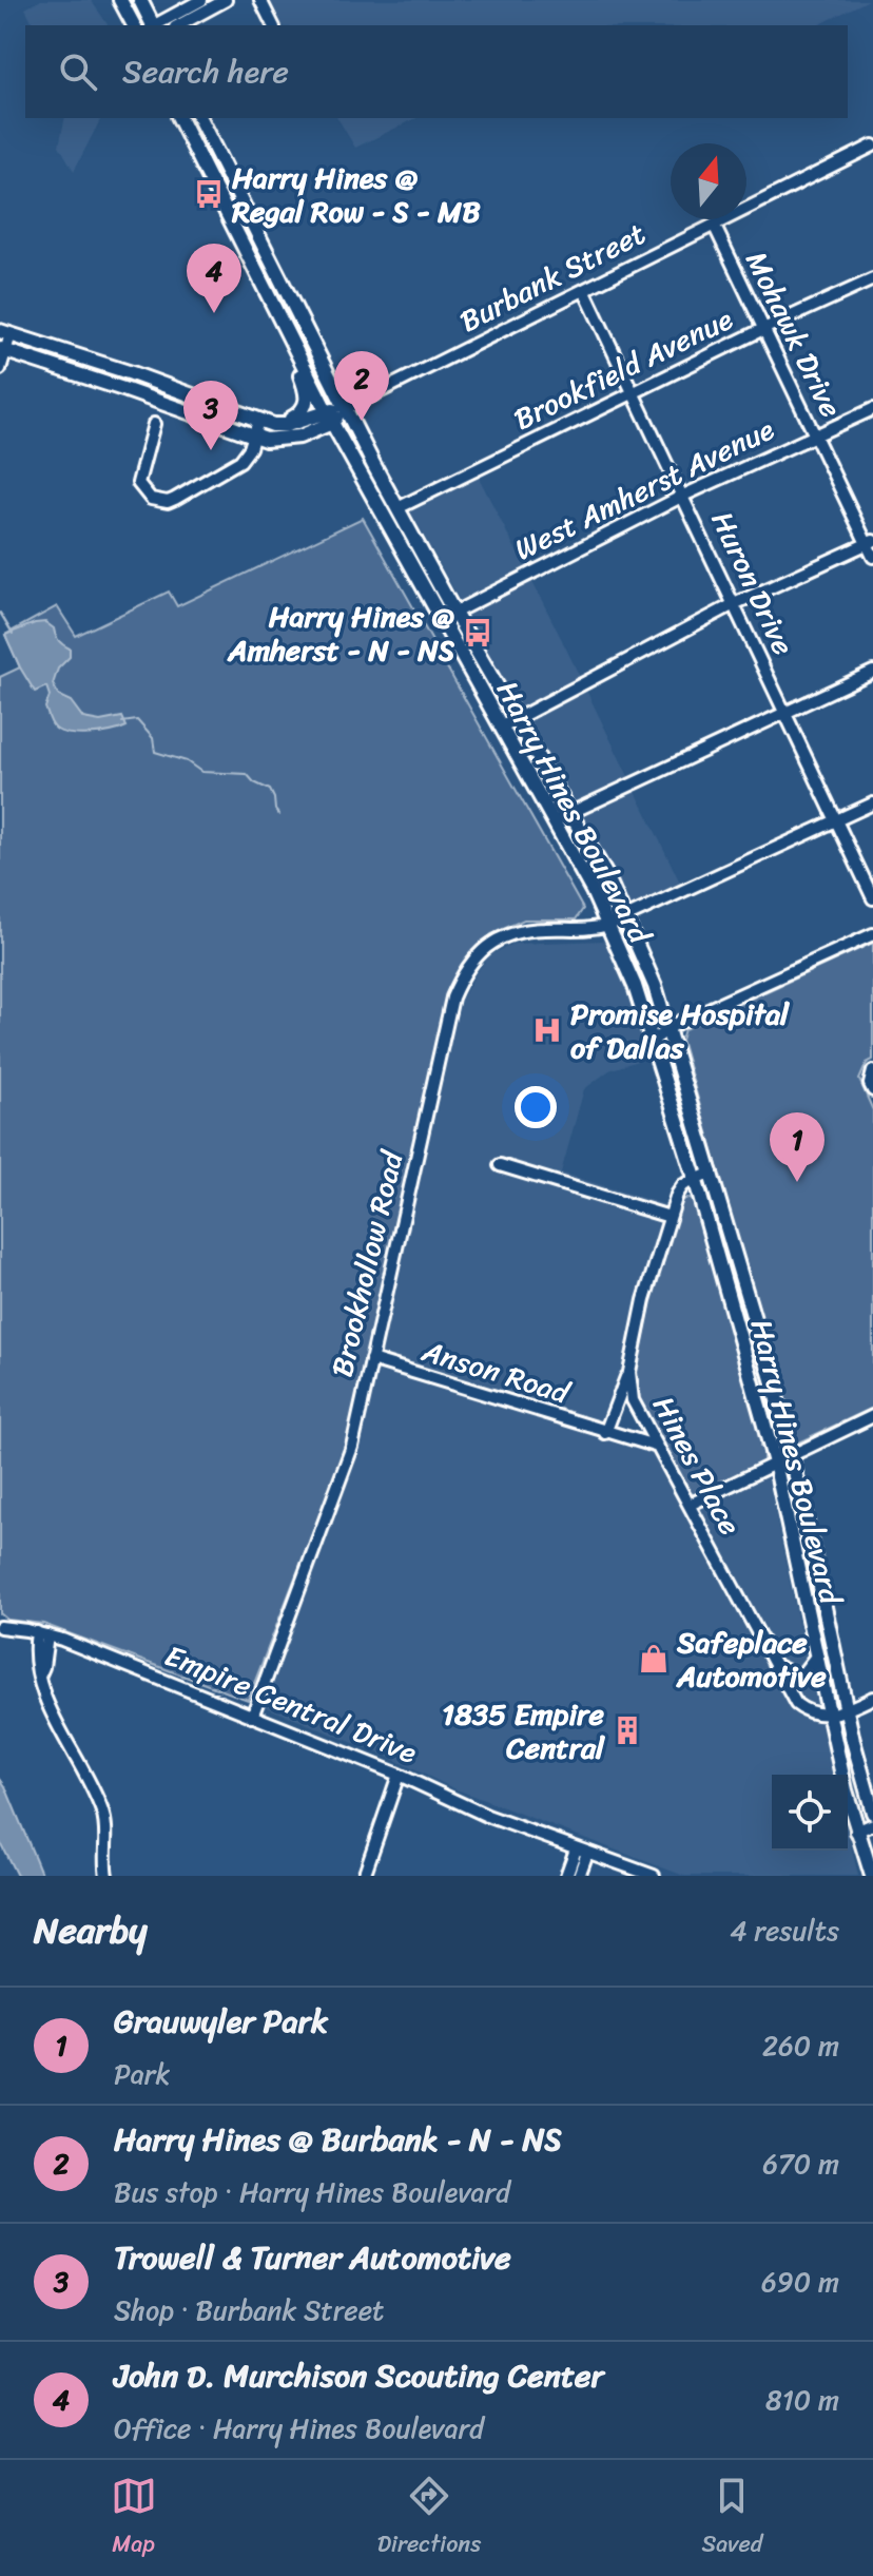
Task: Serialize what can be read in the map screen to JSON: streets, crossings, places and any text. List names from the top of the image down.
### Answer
{
  "streets": {
    "main road": ["Harry Hines Boulevard"],
    "street": [
      "Burbank Street",
      "Mohawk Drive",
      "Brookfield Avenue",
      "West Amherst Avenue",
      "Huron Drive",
      "Brookhollow Road",
      "Anson Road",
      "Hines Place",
      "Empire Central Drive"
    ]
  },
  "crossings": [
    ["Burbank Street", "Mohawk Drive"],
    ["Burbank Street", "Huron Drive"],
    ["Burbank Street", "Harry Hines Boulevard"],
    ["Mohawk Drive", "Brookfield Avenue"],
    ["Mohawk Drive", "West Amherst Avenue"],
    ["Brookfield Avenue", "Huron Drive"],
    ["Brookfield Avenue", "Harry Hines Boulevard"],
    ["West Amherst Avenue", "Huron Drive"],
    ["West Amherst Avenue", "Harry Hines Boulevard"],
    ["Huron Drive", "Brookhollow Road"],
    ["Harry Hines Boulevard", "Brookhollow Road"],
    ["Harry Hines Boulevard", "Hines Place"],
    ["Brookhollow Road", "Anson Road"],
    ["Brookhollow Road", "Empire Central Drive"],
    ["Anson Road", "Hines Place"]
  ],
  "places": {
    "bus stop": ["Harry Hines @ Regal Row - S - MB", "Harry Hines @ Amherst - N - NS"],
    "hospital": ["Promise Hospital of Dallas"],
    "shop": ["Safeplace Automotive"],
    "building": ["1835 Empire Central"]
  },
  "north": "top",
  "page": {
    "search": "Search here",
    "pins": [
      "4",
      "2",
      "3",
      "1"
    ],
    "heading": ["Nearby", "4 results"],
    "list": [
      {
        "mark": "1",
        "name": "Grauwyler Park",
        "note": "Park",
        "value": "260 m"
      },
      {
        "mark": "2",
        "name": "Harry Hines @ Burbank - N - NS",
        "note": "Bus stop · Harry Hines Boulevard",
        "value": "670 m"
      },
      {
        "mark": "3",
        "name": "Trowell & Turner Automotive",
        "note": "Shop · Burbank Street",
        "value": "690 m"
      },
      {
        "mark": "4",
        "name": "John D. Murchison Scouting Center",
        "note": "Office · Harry Hines Boulevard",
        "value": "810 m"
      }
    ],
    "nav": ["Map", "Directions", "Saved"]
  }
}
